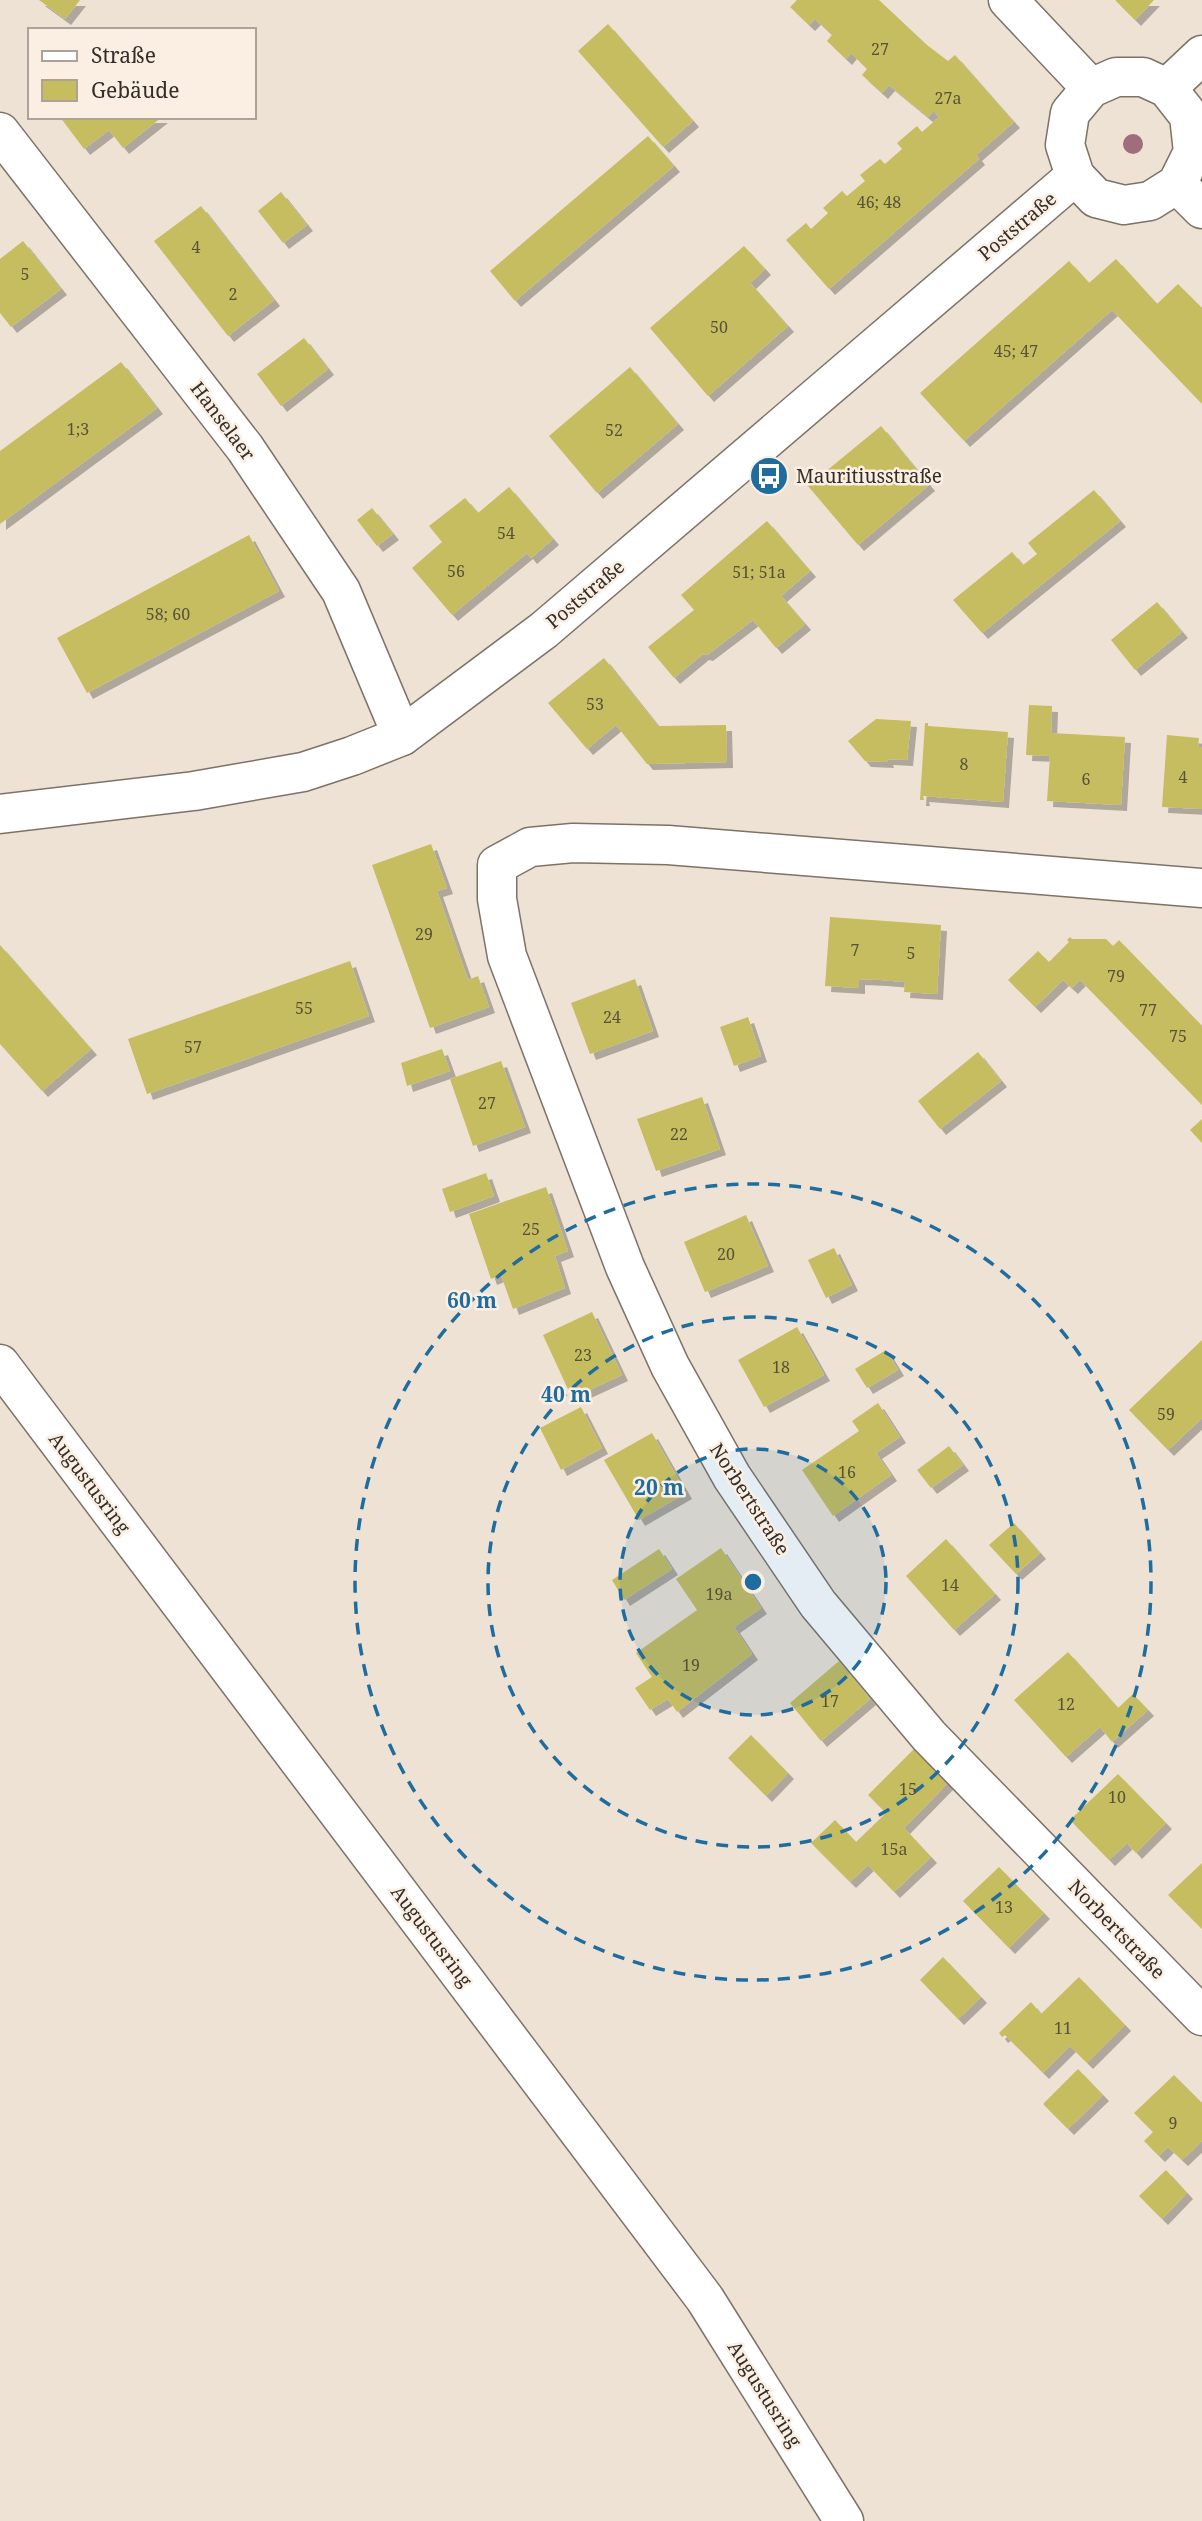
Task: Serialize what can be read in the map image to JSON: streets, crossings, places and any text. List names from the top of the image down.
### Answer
{
  "streets": {
    "street": [
      "Poststraße",
      "Hanselaer",
      "Augustusring",
      "Norbertstraße"
    ]
  },
  "crossings": [
    ["Poststraße", "Hanselaer"]
  ],
  "places": {
    "bus stop": ["Mauritiusstraße"]
  },
  "house_numbers": [
    "27",
    "27a",
    "46; 48",
    "4",
    "5",
    "2",
    "50",
    "45; 47",
    "1;3",
    "52",
    "54",
    "56",
    "51; 51a",
    "58; 60",
    "53",
    "8",
    "4",
    "6",
    "29",
    "7",
    "5",
    "79",
    "55",
    "77",
    "24",
    "75",
    "57",
    "27",
    "22",
    "25",
    "20",
    "23",
    "18",
    "59",
    "16",
    "14",
    "19a",
    "19",
    "17",
    "12",
    "15",
    "10",
    "15a",
    "13",
    "11",
    "9"
  ],
  "legend": ["Straße", "Gebäude"],
  "rings": ["60 m", "40 m", "20 m"]
}
